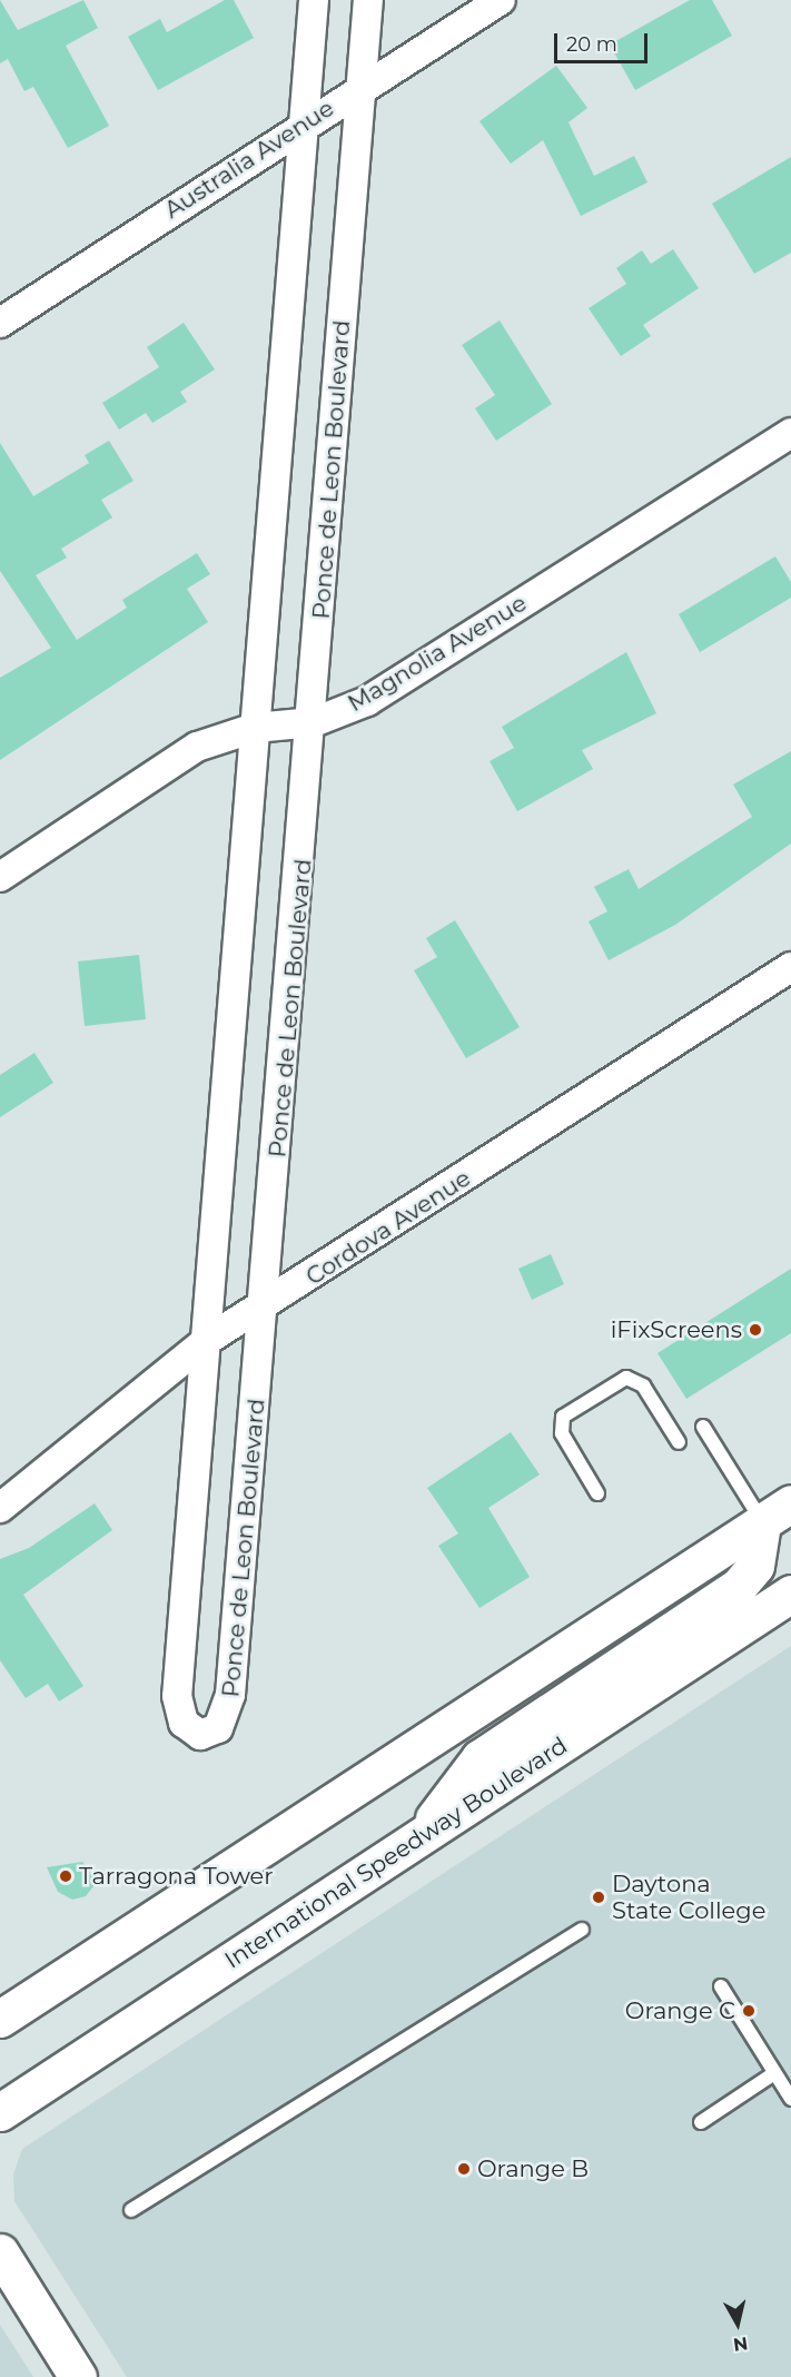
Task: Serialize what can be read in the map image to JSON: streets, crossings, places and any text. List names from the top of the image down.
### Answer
{
  "streets": {
    "main road": ["International Speedway Boulevard"],
    "street": [
      "Australia Avenue",
      "Ponce de Leon Boulevard",
      "Magnolia Avenue",
      "Cordova Avenue"
    ]
  },
  "crossings": [
    ["Australia Avenue", "Ponce de Leon Boulevard"],
    ["Ponce de Leon Boulevard", "Magnolia Avenue"],
    ["Ponce de Leon Boulevard", "Cordova Avenue"]
  ],
  "places": [
    "iFixScreens",
    "Tarragona Tower",
    "Daytona State College",
    "Orange C",
    "Orange B"
  ],
  "scale_bar": "20 m",
  "north": "bottom"
}
